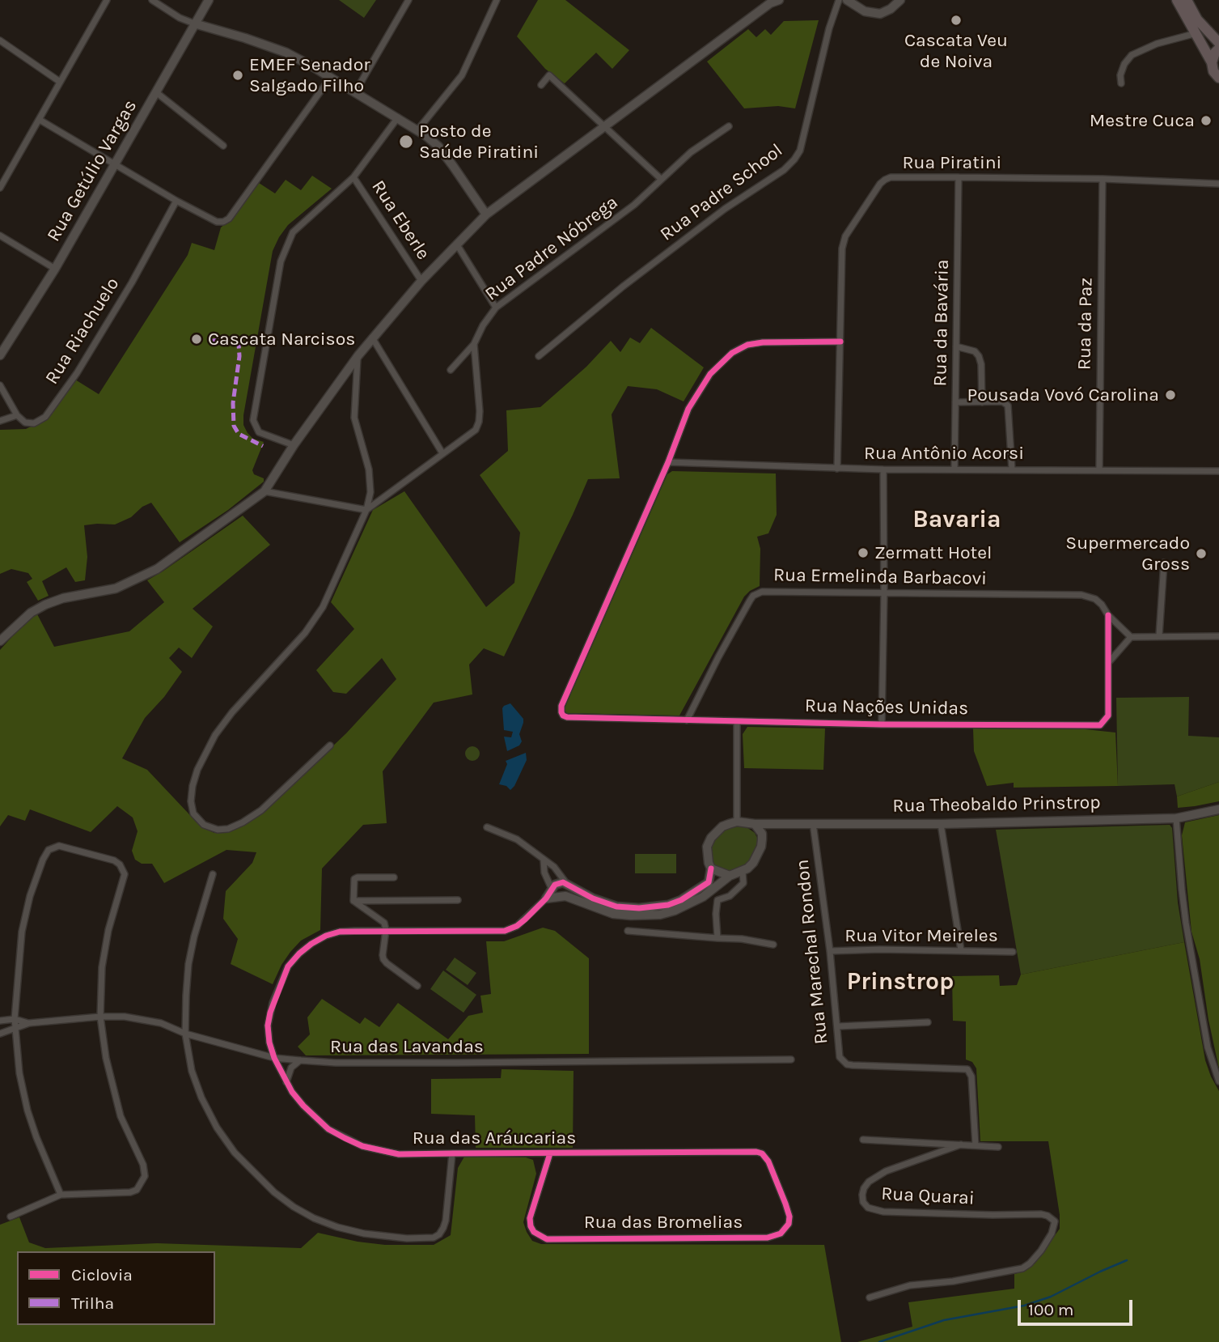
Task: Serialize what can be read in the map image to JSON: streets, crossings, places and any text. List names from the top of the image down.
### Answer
{
  "streets": {
    "street": [
      "Rua Piratini",
      "Rua Getúlio Vargas",
      "Rua Padre School",
      "Rua Eberle",
      "Rua Padre Nóbrega",
      "Rua da Bavária",
      "Rua da Paz",
      "Rua Riachuelo",
      "Rua Antônio Acorsi",
      "Rua Ermelinda Barbacovi",
      "Rua Nações Unidas",
      "Rua Theobaldo Prinstrop",
      "Rua Vitor Meireles",
      "Rua Marechal Rondon",
      "Rua das Lavandas",
      "Rua das Aráucarias",
      "Rua Quarai",
      "Rua das Bromelias"
    ]
  },
  "crossings": [
    ["Rua Piratini", "Rua da Bavária"],
    ["Rua Piratini", "Rua da Paz"],
    ["Rua Piratini", "Rua Antônio Acorsi"],
    ["Rua da Bavária", "Rua Antônio Acorsi"],
    ["Rua da Paz", "Rua Antônio Acorsi"],
    ["Rua Antônio Acorsi", "Rua Nações Unidas"],
    ["Rua Ermelinda Barbacovi", "Rua Nações Unidas"],
    ["Rua Theobaldo Prinstrop", "Rua Marechal Rondon"],
    ["Rua Vitor Meireles", "Rua Marechal Rondon"],
    ["Rua das Lavandas", "Rua das Aráucarias"],
    ["Rua das Aráucarias", "Rua das Bromelias"]
  ],
  "districts": ["Bavaria", "Prinstrop"],
  "places": [
    "Cascata Veu de Noiva",
    "EMEF Senador Salgado Filho",
    "Mestre Cuca",
    "Posto de Saúde Piratini",
    "Cascata Narcisos",
    "Pousada Vovó Carolina",
    "Zermatt Hotel",
    "Supermercado Gross"
  ],
  "legend": ["Ciclovia", "Trilha"],
  "scale_bar": "100 m"
}
